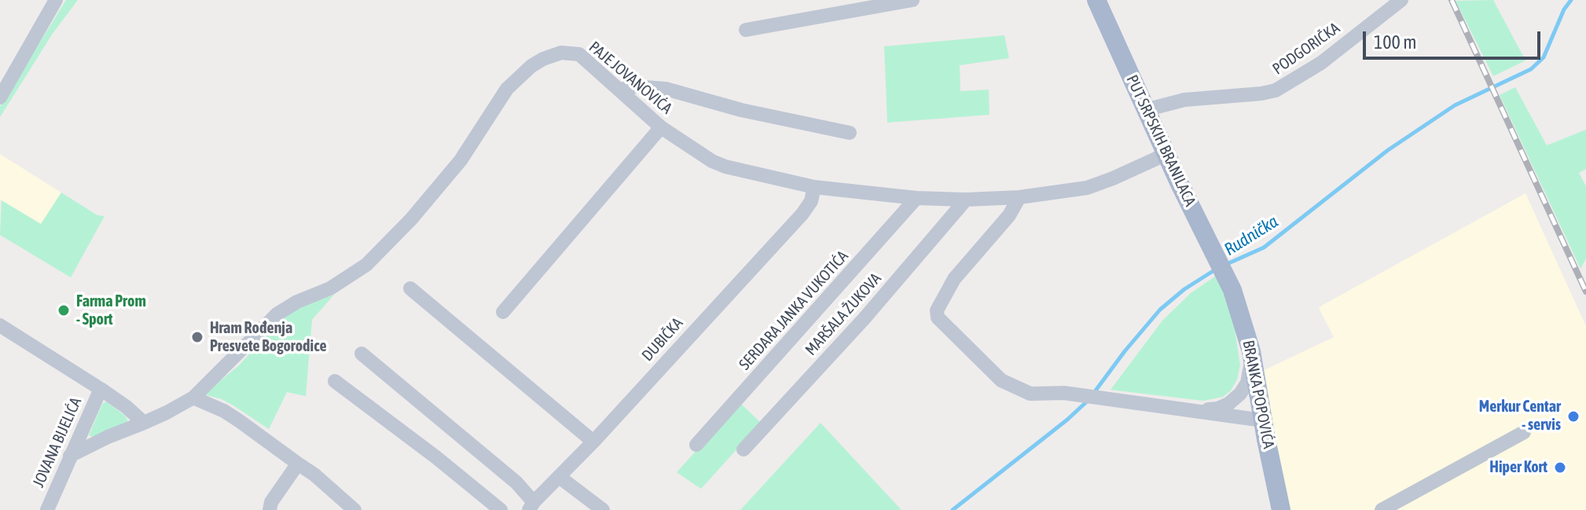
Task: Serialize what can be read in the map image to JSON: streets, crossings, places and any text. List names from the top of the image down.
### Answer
{
  "streets": {
    "main road": ["PUT SRPSKIH BRANILACA", "BRANKA POPOVIĆA"],
    "street": [
      "PODGORIČKA",
      "PAJE JOVANOVIĆA",
      "SERDARA JANKA VUKOTIĆA",
      "MARŠALA ŽUKOVA",
      "DUBIČKA",
      "JOVANA BIJELIĆA"
    ]
  },
  "crossings": [
    ["PODGORIČKA", "PUT SRPSKIH BRANILACA"],
    ["PAJE JOVANOVIĆA", "PUT SRPSKIH BRANILACA"],
    ["PAJE JOVANOVIĆA", "SERDARA JANKA VUKOTIĆA"],
    ["PAJE JOVANOVIĆA", "MARŠALA ŽUKOVA"],
    ["PAJE JOVANOVIĆA", "DUBIČKA"],
    ["PAJE JOVANOVIĆA", "JOVANA BIJELIĆA"],
    ["PUT SRPSKIH BRANILACA", "BRANKA POPOVIĆA"]
  ],
  "water": ["Rudnička"],
  "places": [
    "Farma Prom - Sport",
    "Hram Rođenja Presvete Bogorodice",
    "Merkur Centar - servis",
    "Hiper Kort"
  ],
  "scale_bar": "100 m"
}
